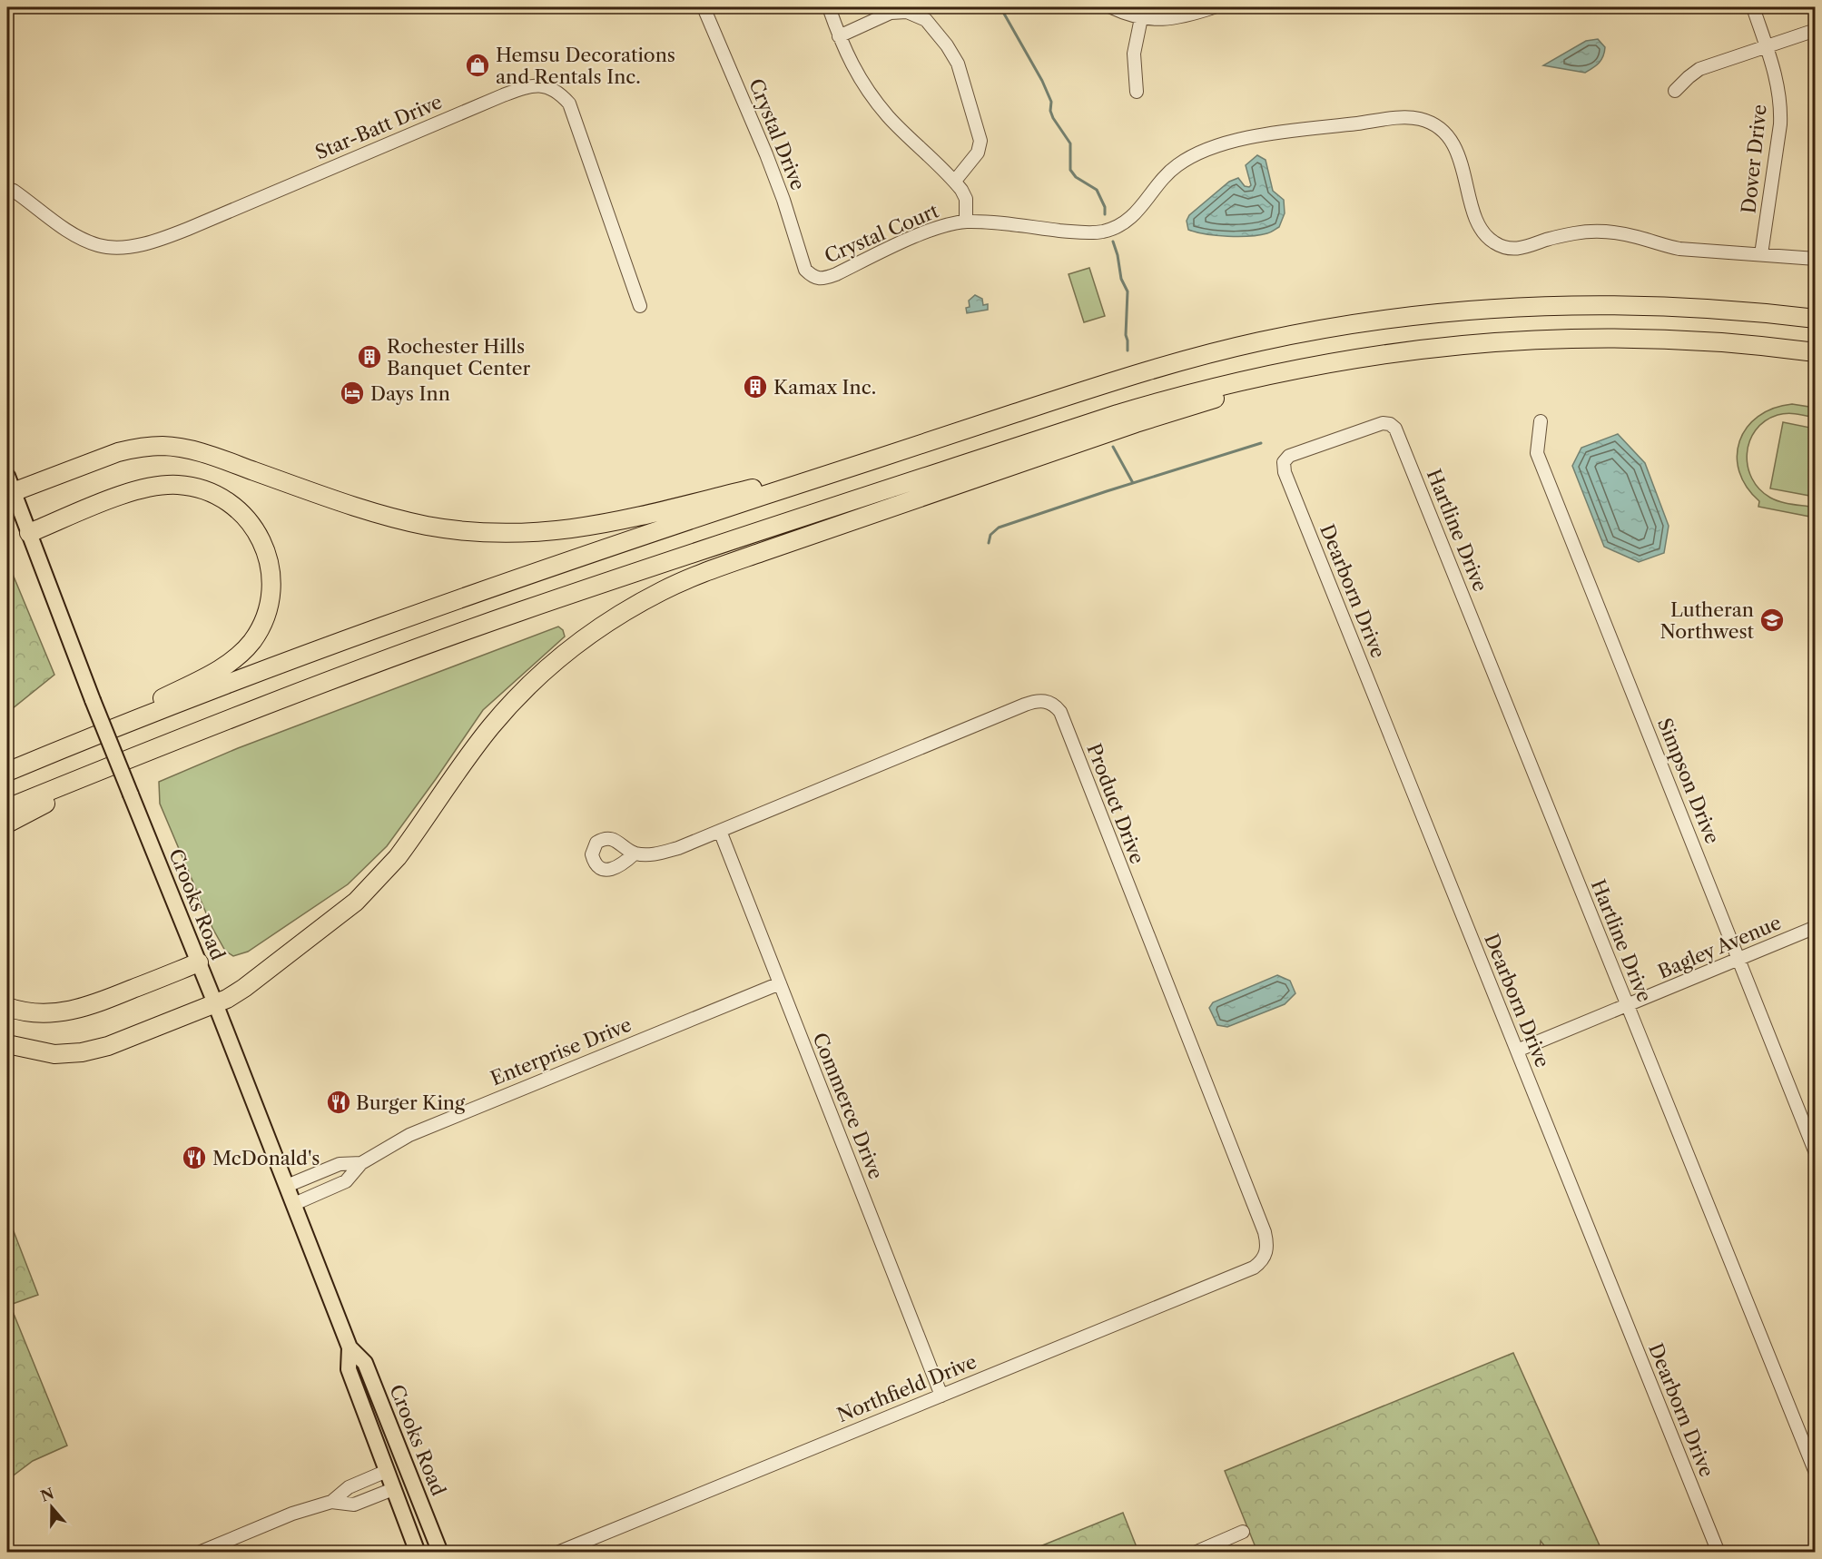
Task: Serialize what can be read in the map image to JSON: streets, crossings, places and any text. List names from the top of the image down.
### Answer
{
  "streets": {
    "main road": ["Crooks Road"],
    "street": [
      "Star-Batt Drive",
      "Crystal Drive",
      "Dover Drive",
      "Crystal Court",
      "Hartline Drive",
      "Dearborn Drive",
      "Simpson Drive",
      "Product Drive",
      "Bagley Avenue",
      "Enterprise Drive",
      "Commerce Drive",
      "Northfield Drive"
    ]
  },
  "crossings": [
    ["Crystal Drive", "Crystal Court"],
    ["Dover Drive", "Crystal Court"],
    ["Hartline Drive", "Dearborn Drive"],
    ["Hartline Drive", "Bagley Avenue"],
    ["Dearborn Drive", "Bagley Avenue"],
    ["Simpson Drive", "Bagley Avenue"],
    ["Product Drive", "Commerce Drive"],
    ["Product Drive", "Northfield Drive"],
    ["Crooks Road", "Enterprise Drive"],
    ["Enterprise Drive", "Commerce Drive"],
    ["Commerce Drive", "Northfield Drive"]
  ],
  "places": {
    "shop": ["Hemsu Decorations and Rentals Inc."],
    "building": ["Rochester Hills Banquet Center", "Kamax Inc."],
    "hotel": ["Days Inn"],
    "school or university": ["Lutheran Northwest"],
    "restaurant": ["Burger King", "McDonald's"]
  },
  "north": "top"
}
